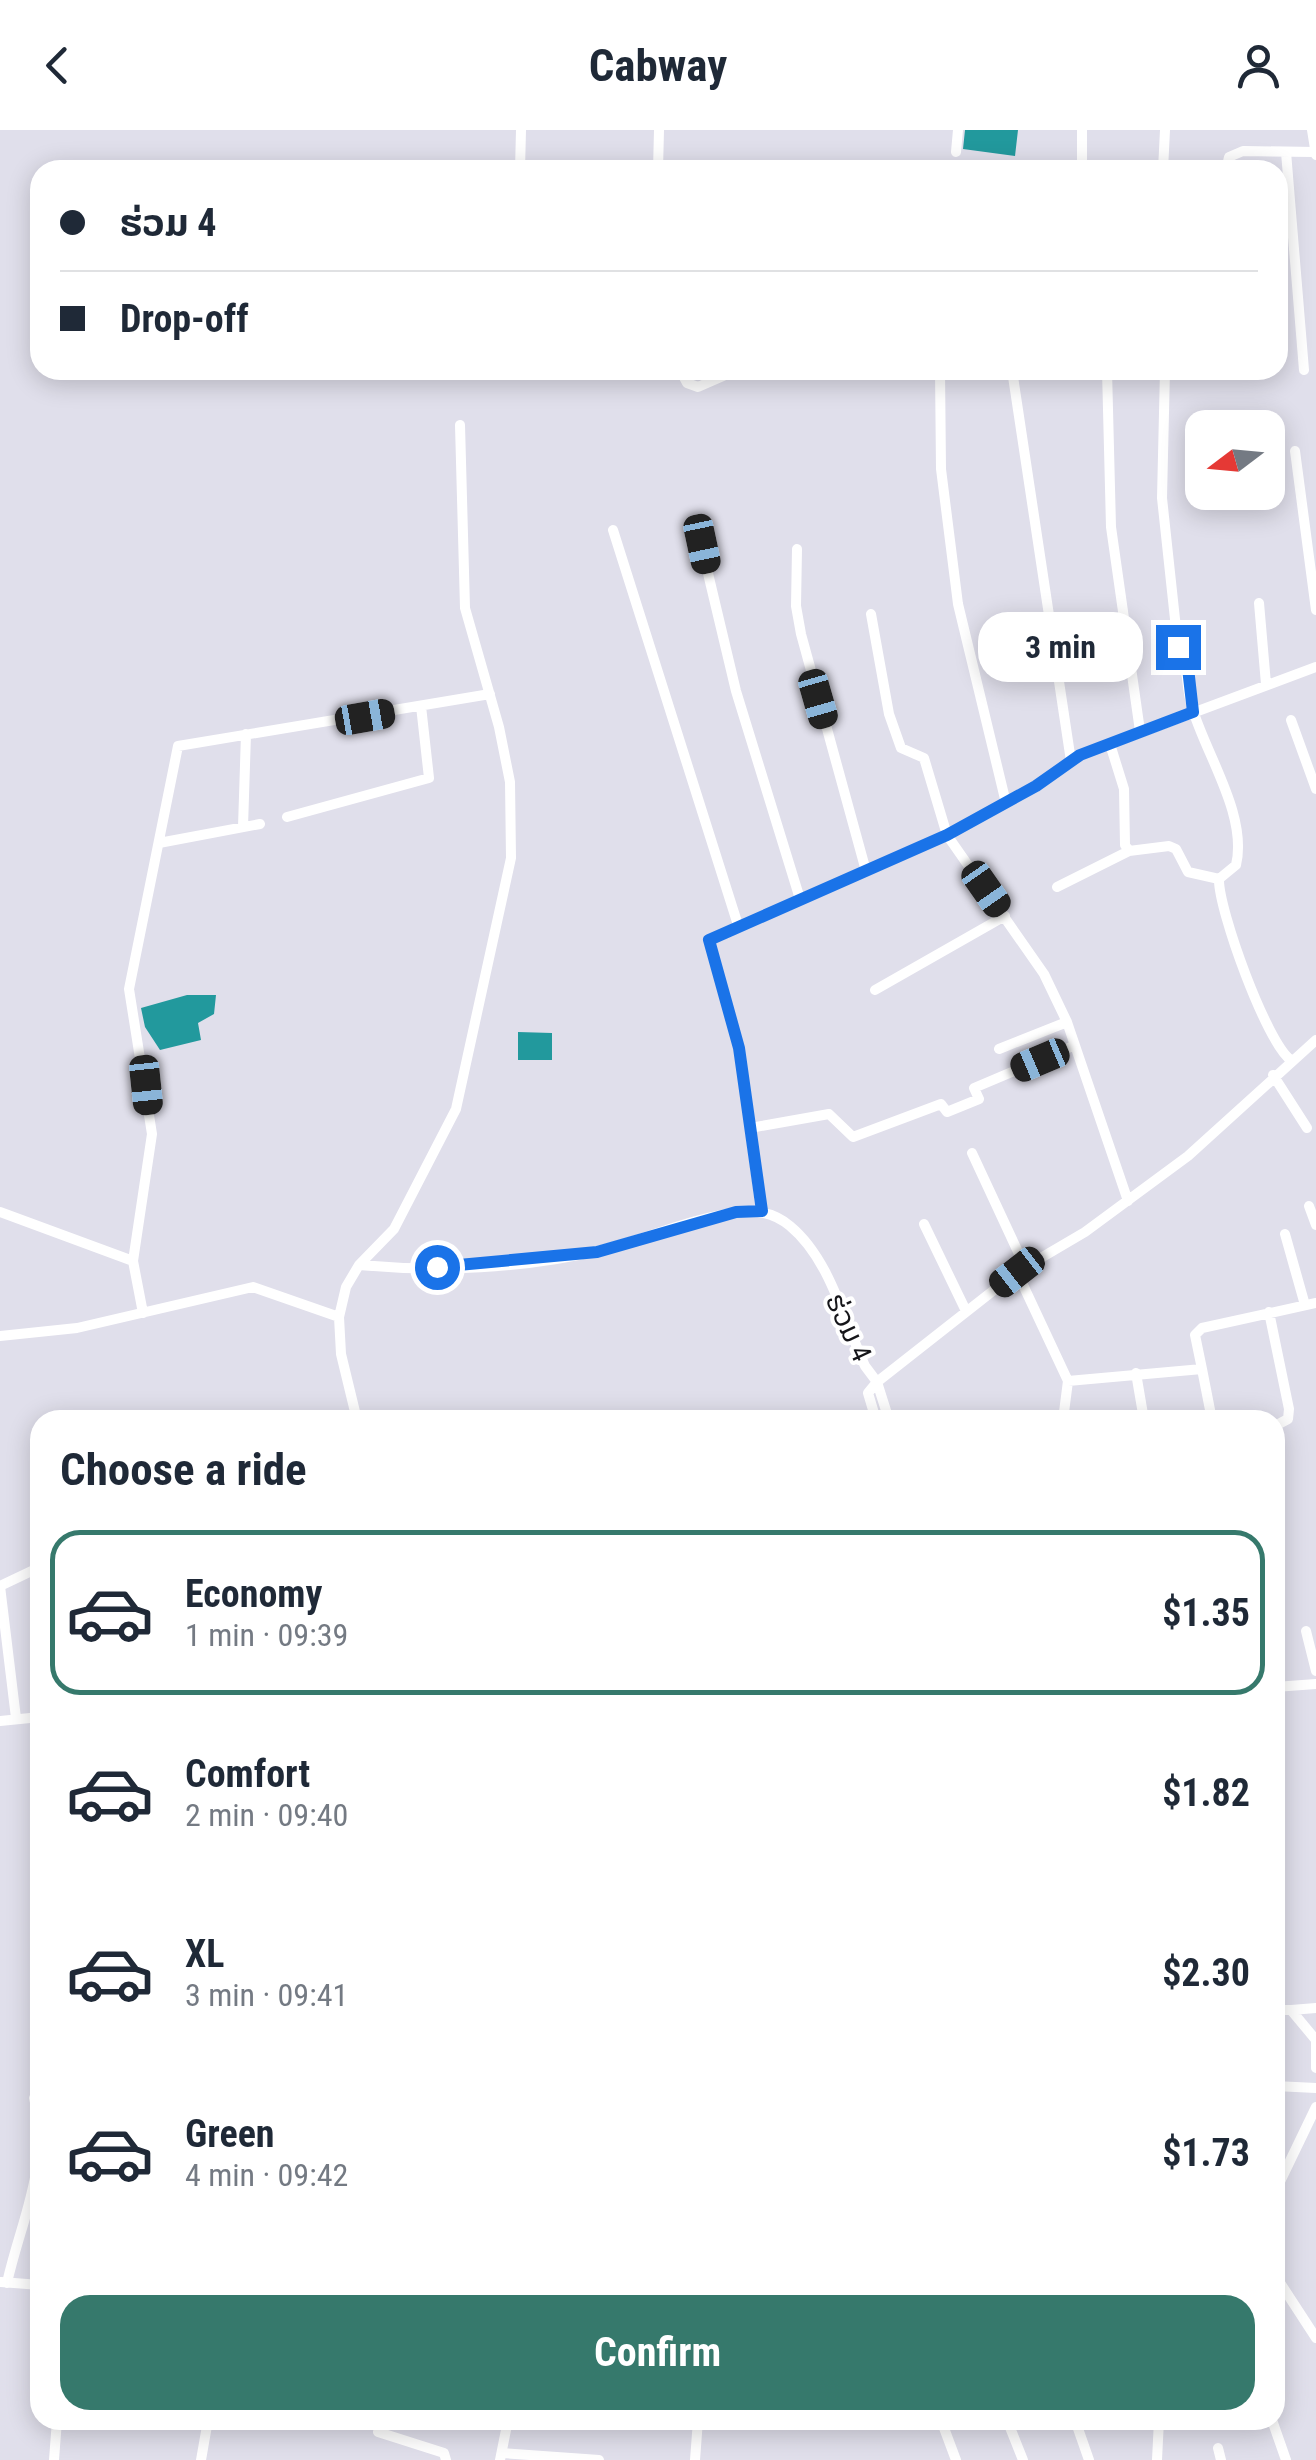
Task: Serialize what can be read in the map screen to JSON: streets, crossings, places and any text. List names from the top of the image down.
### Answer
{
  "streets": {
    "street": ["ຮ່ວມ 4"]
  },
  "north": "left",
  "page": {
    "header": "Cabway",
    "banner": ["ຮ່ວມ 4", "Drop-off"],
    "bubble": "3 min",
    "heading": "Choose a ride",
    "list": [
      {
        "name": "Economy",
        "note": "1 min · 09:39",
        "value": "$1.35"
      },
      {
        "name": "Comfort",
        "note": "2 min · 09:40",
        "value": "$1.82"
      },
      {
        "name": "XL",
        "note": "3 min · 09:41",
        "value": "$2.30"
      },
      {
        "name": "Green",
        "note": "4 min · 09:42",
        "value": "$1.73"
      }
    ],
    "buttons": "Confirm"
  }
}
